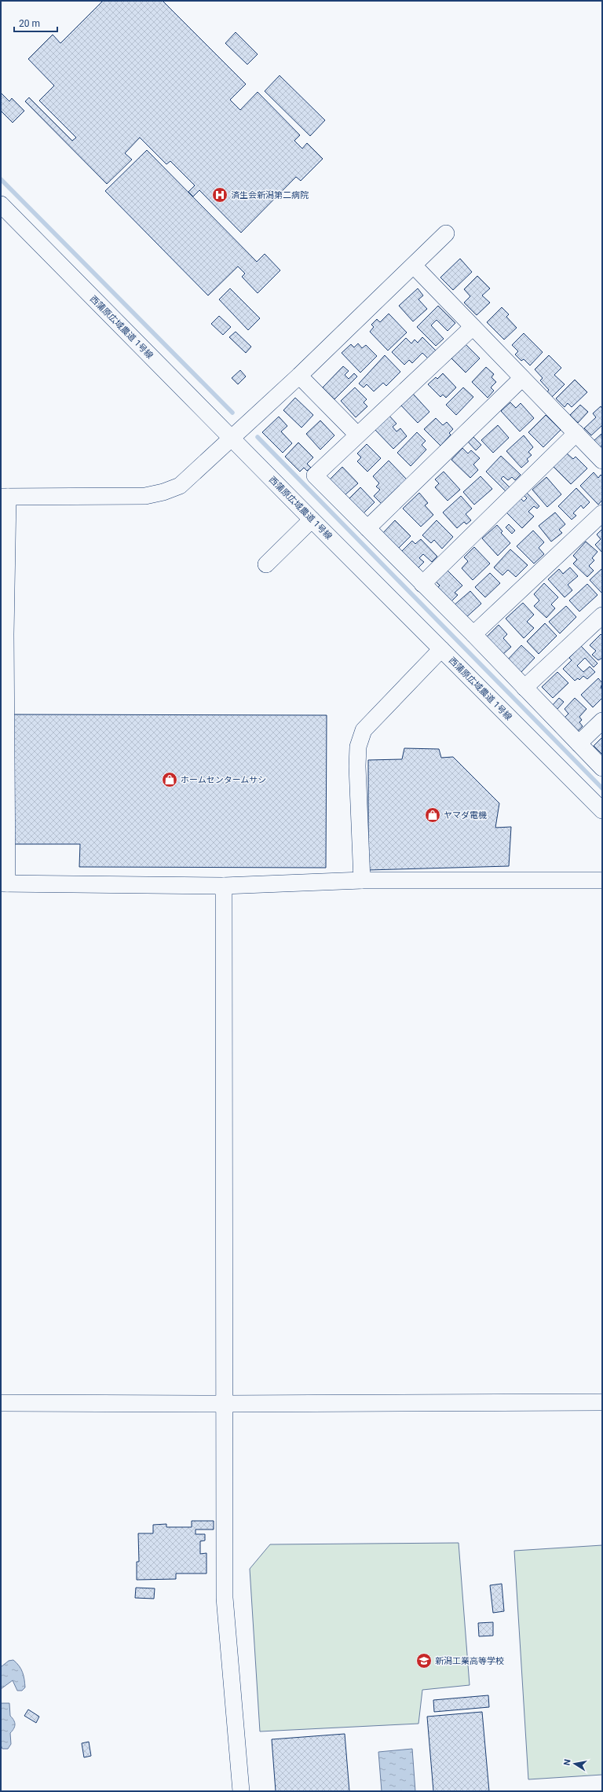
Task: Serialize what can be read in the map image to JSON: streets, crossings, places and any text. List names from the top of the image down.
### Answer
{
  "streets": {
    "street": ["西蒲原広域農道 1号線"]
  },
  "places": {
    "hospital": ["済生会新潟第二病院"],
    "shop": ["ホームセンタームサシ", "ヤマダ電機"],
    "school or university": ["新潟工業高等学校"]
  },
  "scale_bar": "20 m",
  "north": "left"
}
